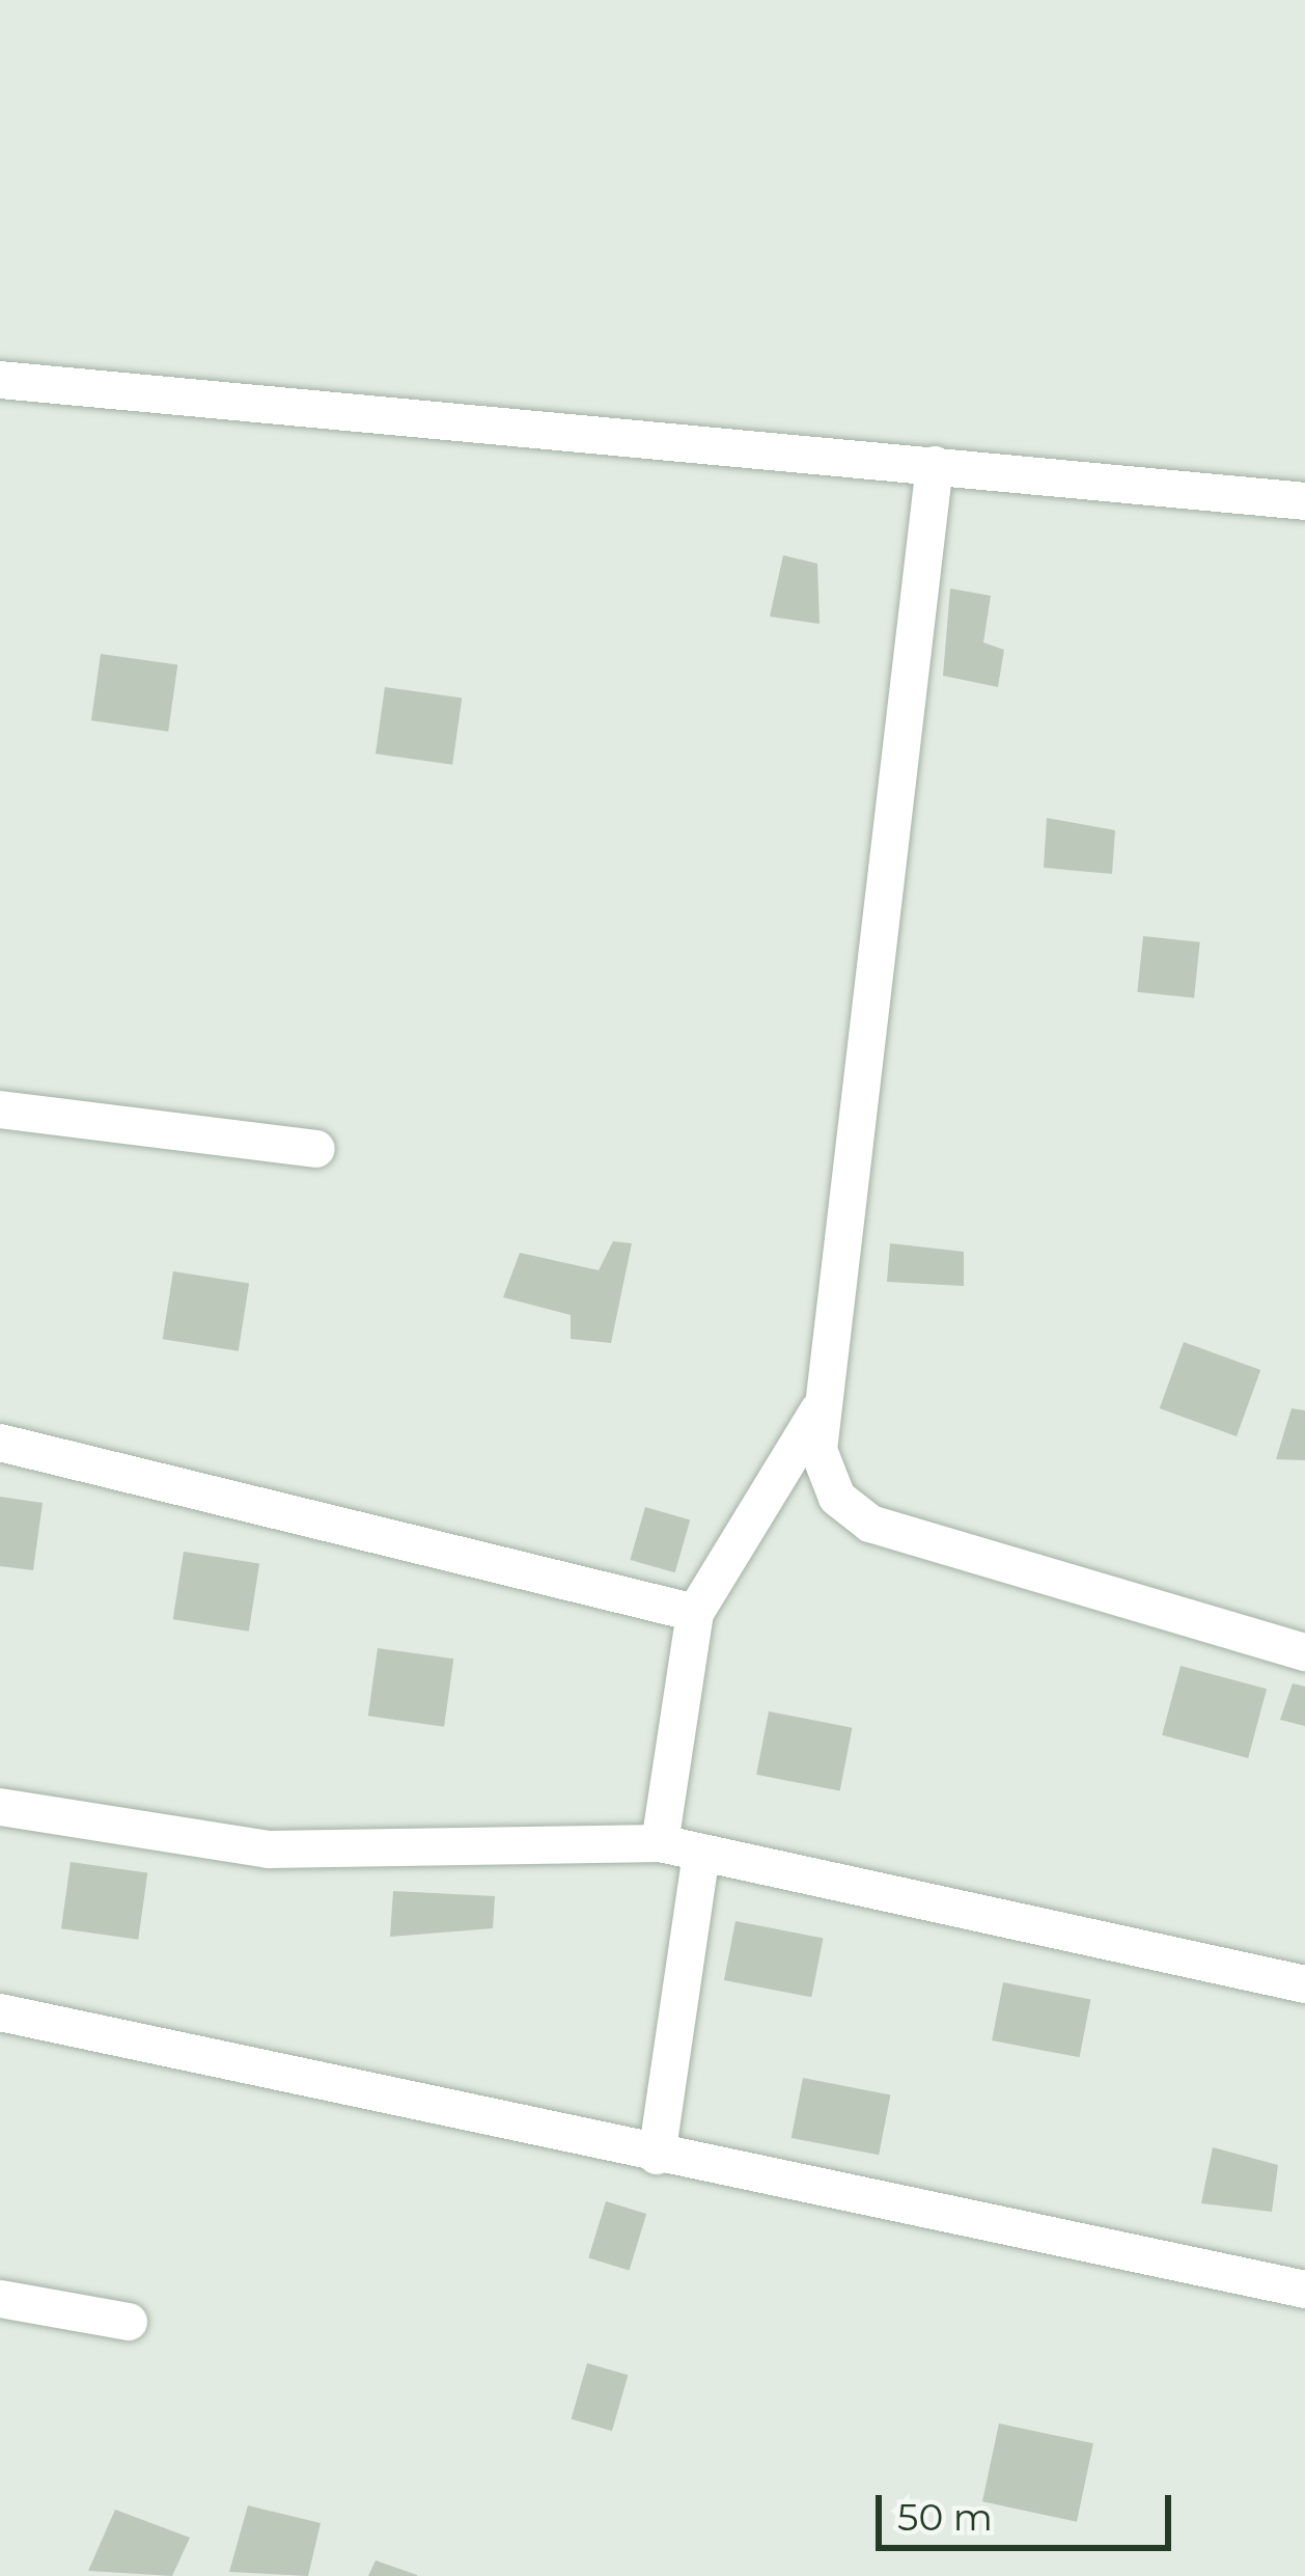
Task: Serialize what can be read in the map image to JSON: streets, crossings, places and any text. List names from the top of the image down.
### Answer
{
  "scale_bar": "50 m"
}
